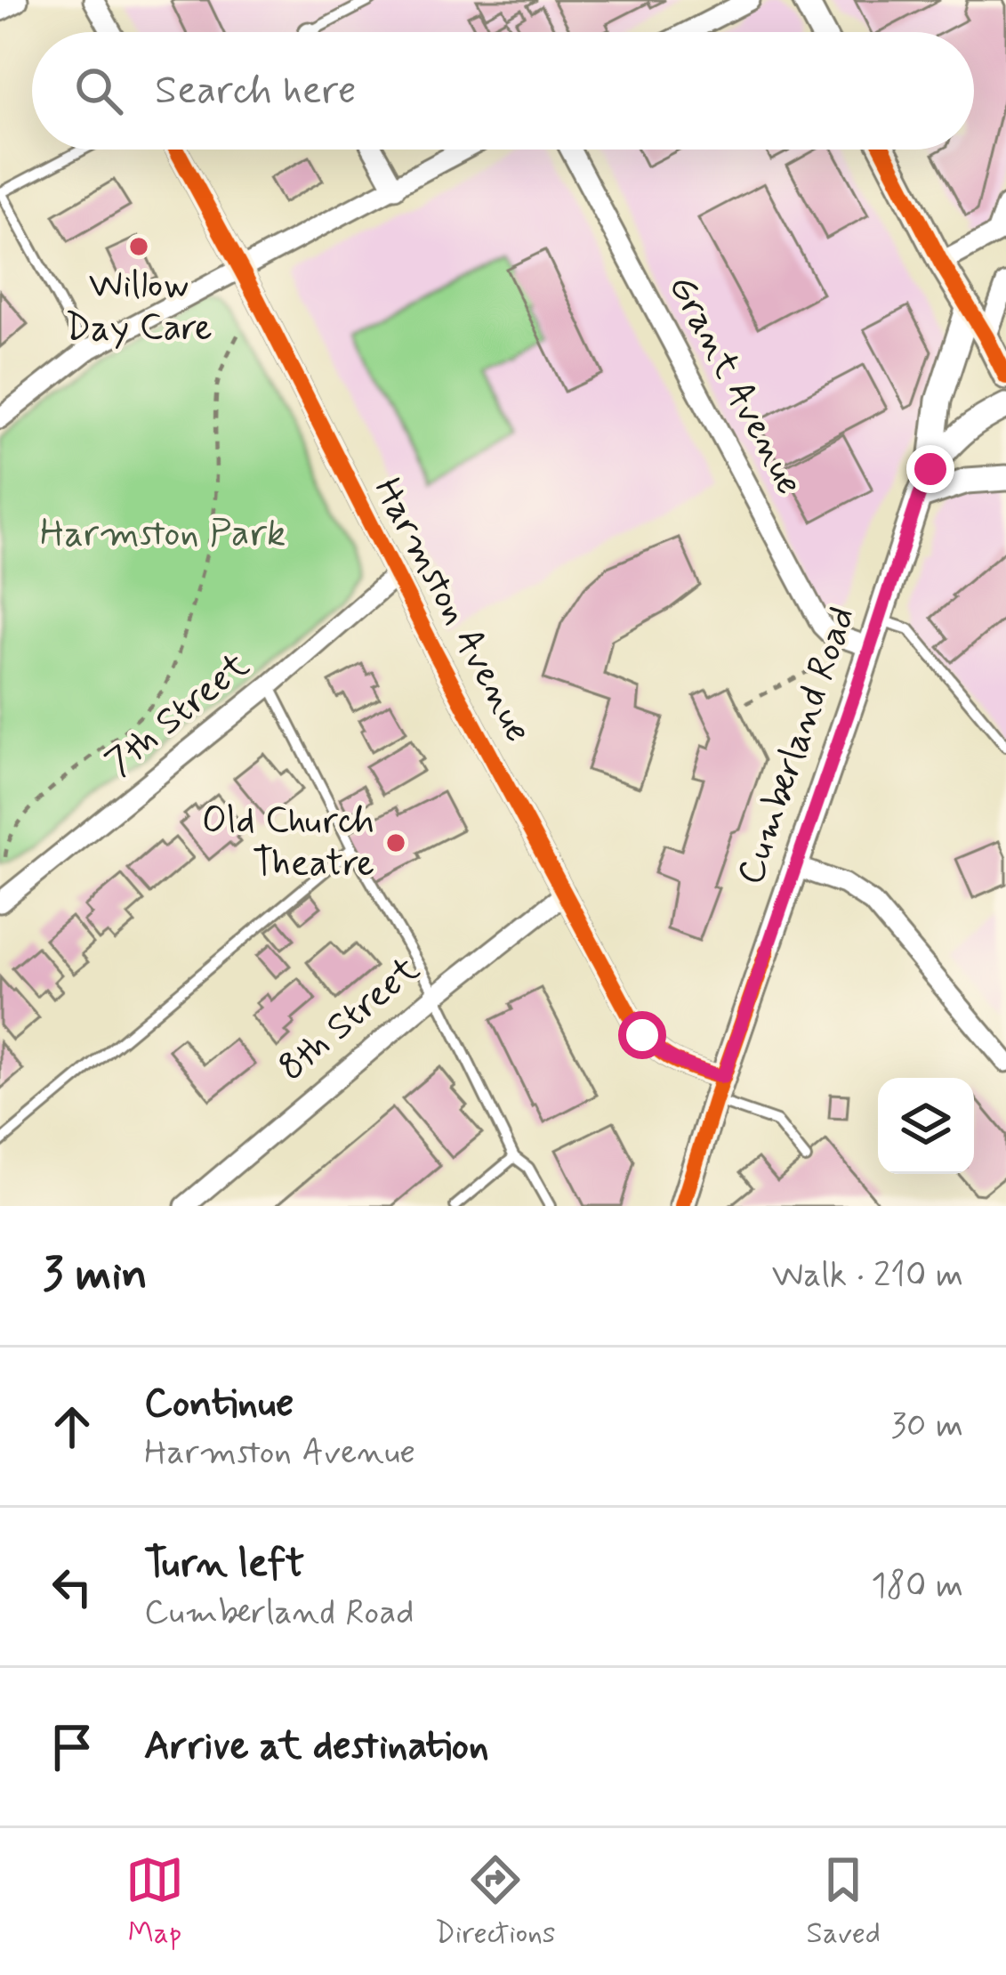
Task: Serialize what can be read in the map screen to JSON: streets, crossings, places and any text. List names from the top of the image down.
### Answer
{
  "streets": {
    "street": [
      "Grant Avenue",
      "Harmston Avenue",
      "7th Street",
      "Cumberland Road",
      "8th Street"
    ]
  },
  "crossings": [
    ["Grant Avenue", "Cumberland Road"],
    ["Harmston Avenue", "7th Street"],
    ["Harmston Avenue", "Cumberland Road"],
    ["Harmston Avenue", "8th Street"]
  ],
  "parks": ["Harmston Park"],
  "places": ["Willow Day Care", "Old Church Theatre"],
  "page": {
    "search": "Search here",
    "heading": ["3 min", "Walk · 210 m"],
    "list": [
      ["Continue", "Harmston Avenue", "30 m"],
      ["Turn left", "Cumberland Road", "180 m"],
      "Arrive at destination"
    ],
    "nav": ["Map", "Directions", "Saved"]
  }
}
